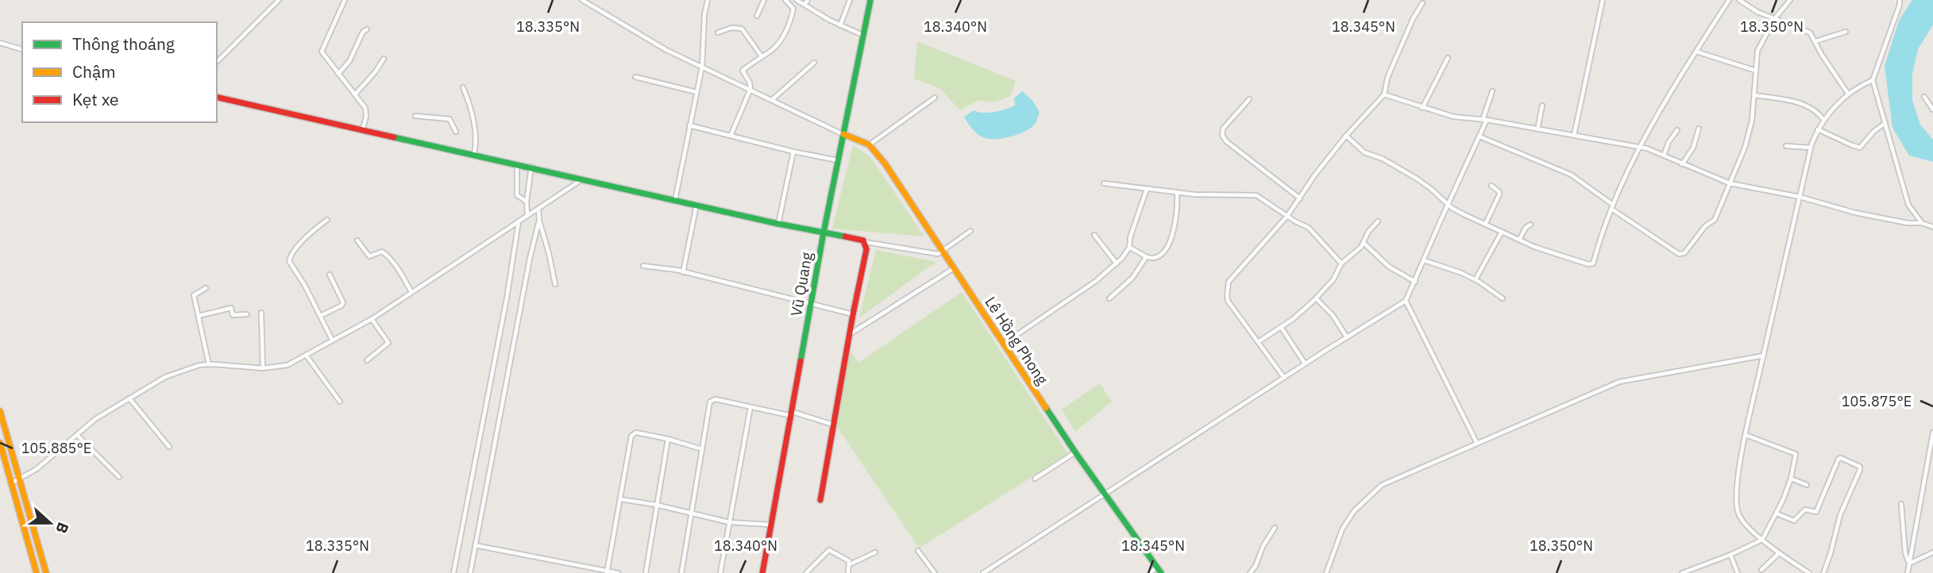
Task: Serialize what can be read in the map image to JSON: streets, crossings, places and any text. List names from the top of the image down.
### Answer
{
  "streets": {
    "street": ["Vũ Quang", "Lê Hồng Phong"]
  },
  "crossings": [
    ["Vũ Quang", "Lê Hồng Phong"]
  ],
  "legend": ["Thông thoáng", "Chậm", "Kẹt xe"],
  "north": "right",
  "coordinates": [
    "18.335°N",
    "18.340°N",
    "18.345°N",
    "18.350°N",
    "105.875°E",
    "105.885°E"
  ]
}
